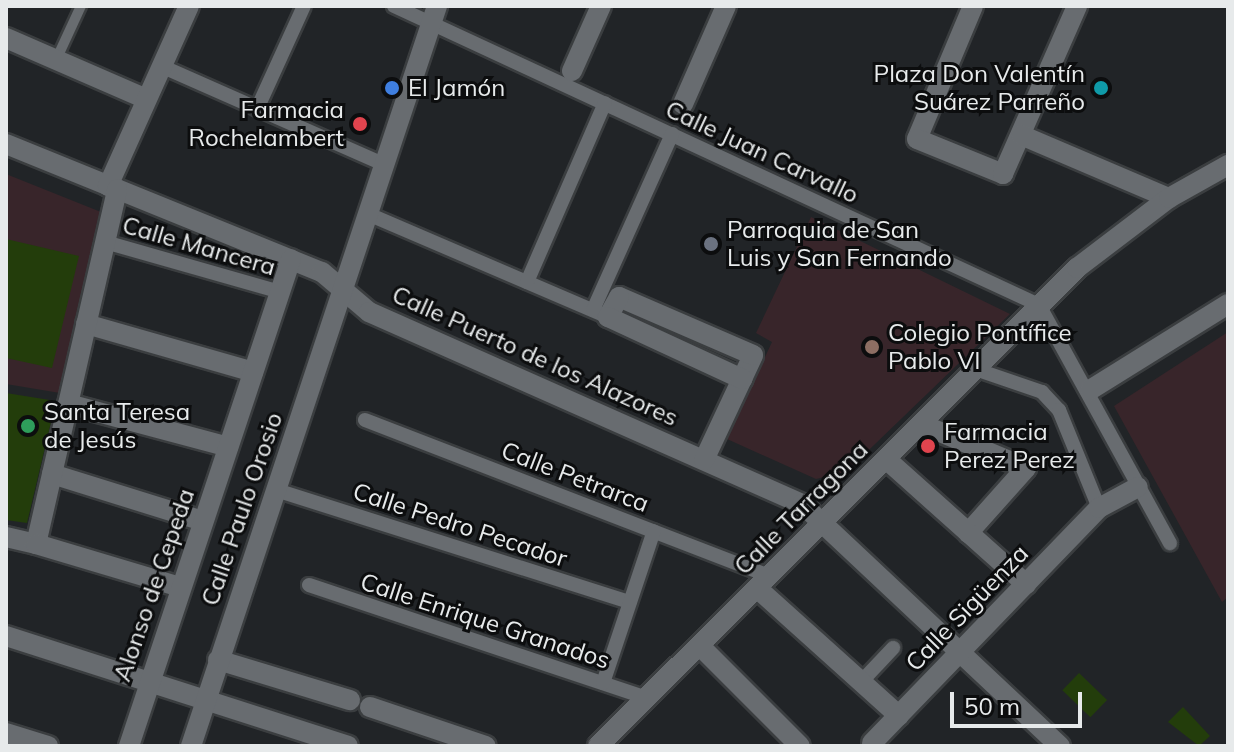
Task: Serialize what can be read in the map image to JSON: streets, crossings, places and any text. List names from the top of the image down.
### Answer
{
  "streets": {
    "street": [
      "Calle Juan Carvallo",
      "Calle Mancera",
      "Calle Puerto de los Alazores",
      "Calle Petrarca",
      "Calle Tarragona",
      "Calle Paulo Orosio",
      "Calle Pedro Pecador",
      "Alonso de Cepeda",
      "Calle Sigüenza",
      "Calle Enrique Granados"
    ]
  },
  "crossings": [
    ["Calle Juan Carvallo", "Calle Tarragona"],
    ["Calle Juan Carvallo", "Calle Paulo Orosio"],
    ["Calle Mancera", "Alonso de Cepeda"],
    ["Calle Puerto de los Alazores", "Calle Tarragona"],
    ["Calle Puerto de los Alazores", "Calle Paulo Orosio"],
    ["Calle Puerto de los Alazores", "Alonso de Cepeda"],
    ["Calle Puerto de los Alazores", "Calle Sigüenza"],
    ["Calle Petrarca", "Calle Tarragona"],
    ["Calle Tarragona", "Calle Enrique Granados"],
    ["Calle Paulo Orosio", "Calle Pedro Pecador"]
  ],
  "places": [
    "El Jamón",
    "Plaza Don Valentín Suárez Parreño",
    "Farmacia Rochelambert",
    "Parroquia de San Luis y San Fernando",
    "Colegio Pontífice Pablo VI",
    "Santa Teresa de Jesús",
    "Farmacia Perez Perez"
  ],
  "scale_bar": "50 m"
}
